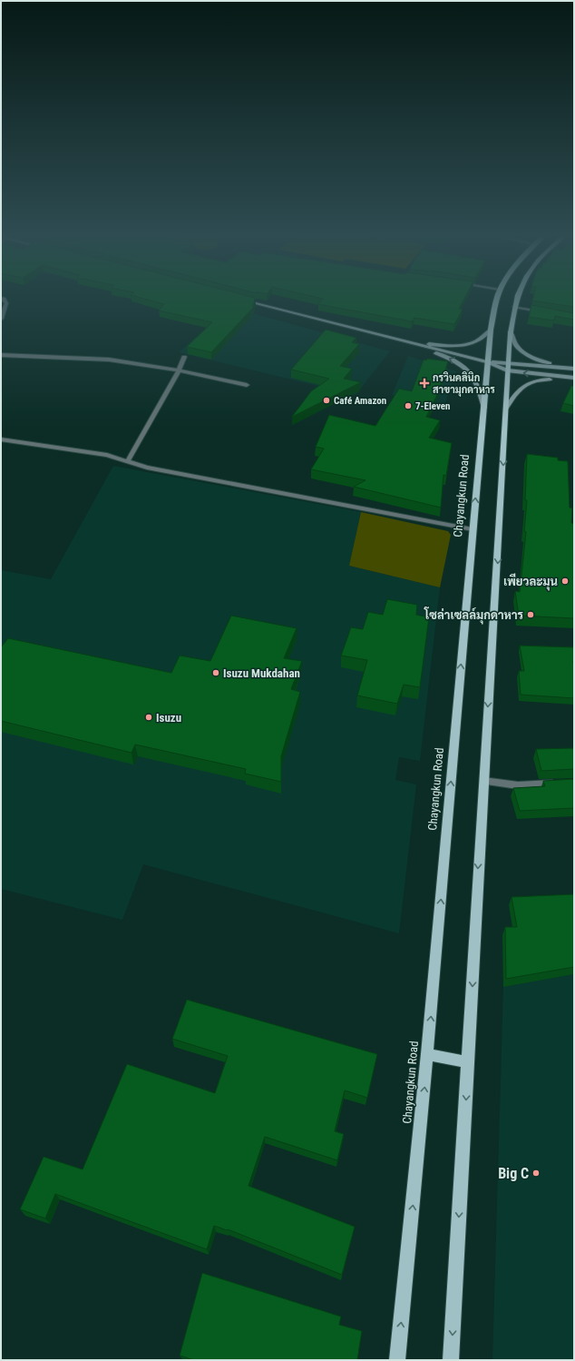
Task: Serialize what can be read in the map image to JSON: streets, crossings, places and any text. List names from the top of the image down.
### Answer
{
  "streets": {
    "main road": ["Chayangkun Road"]
  },
  "places": {
    "health": ["กรวินคลินิก สาขามุกดาหาร"],
    "other": [
      "Café Amazon",
      "7-Eleven",
      "เพียวละมุน",
      "โซล่าเซลล์มุกดาหาร",
      "Isuzu Mukdahan",
      "Isuzu",
      "Big C"
    ]
  }
}
